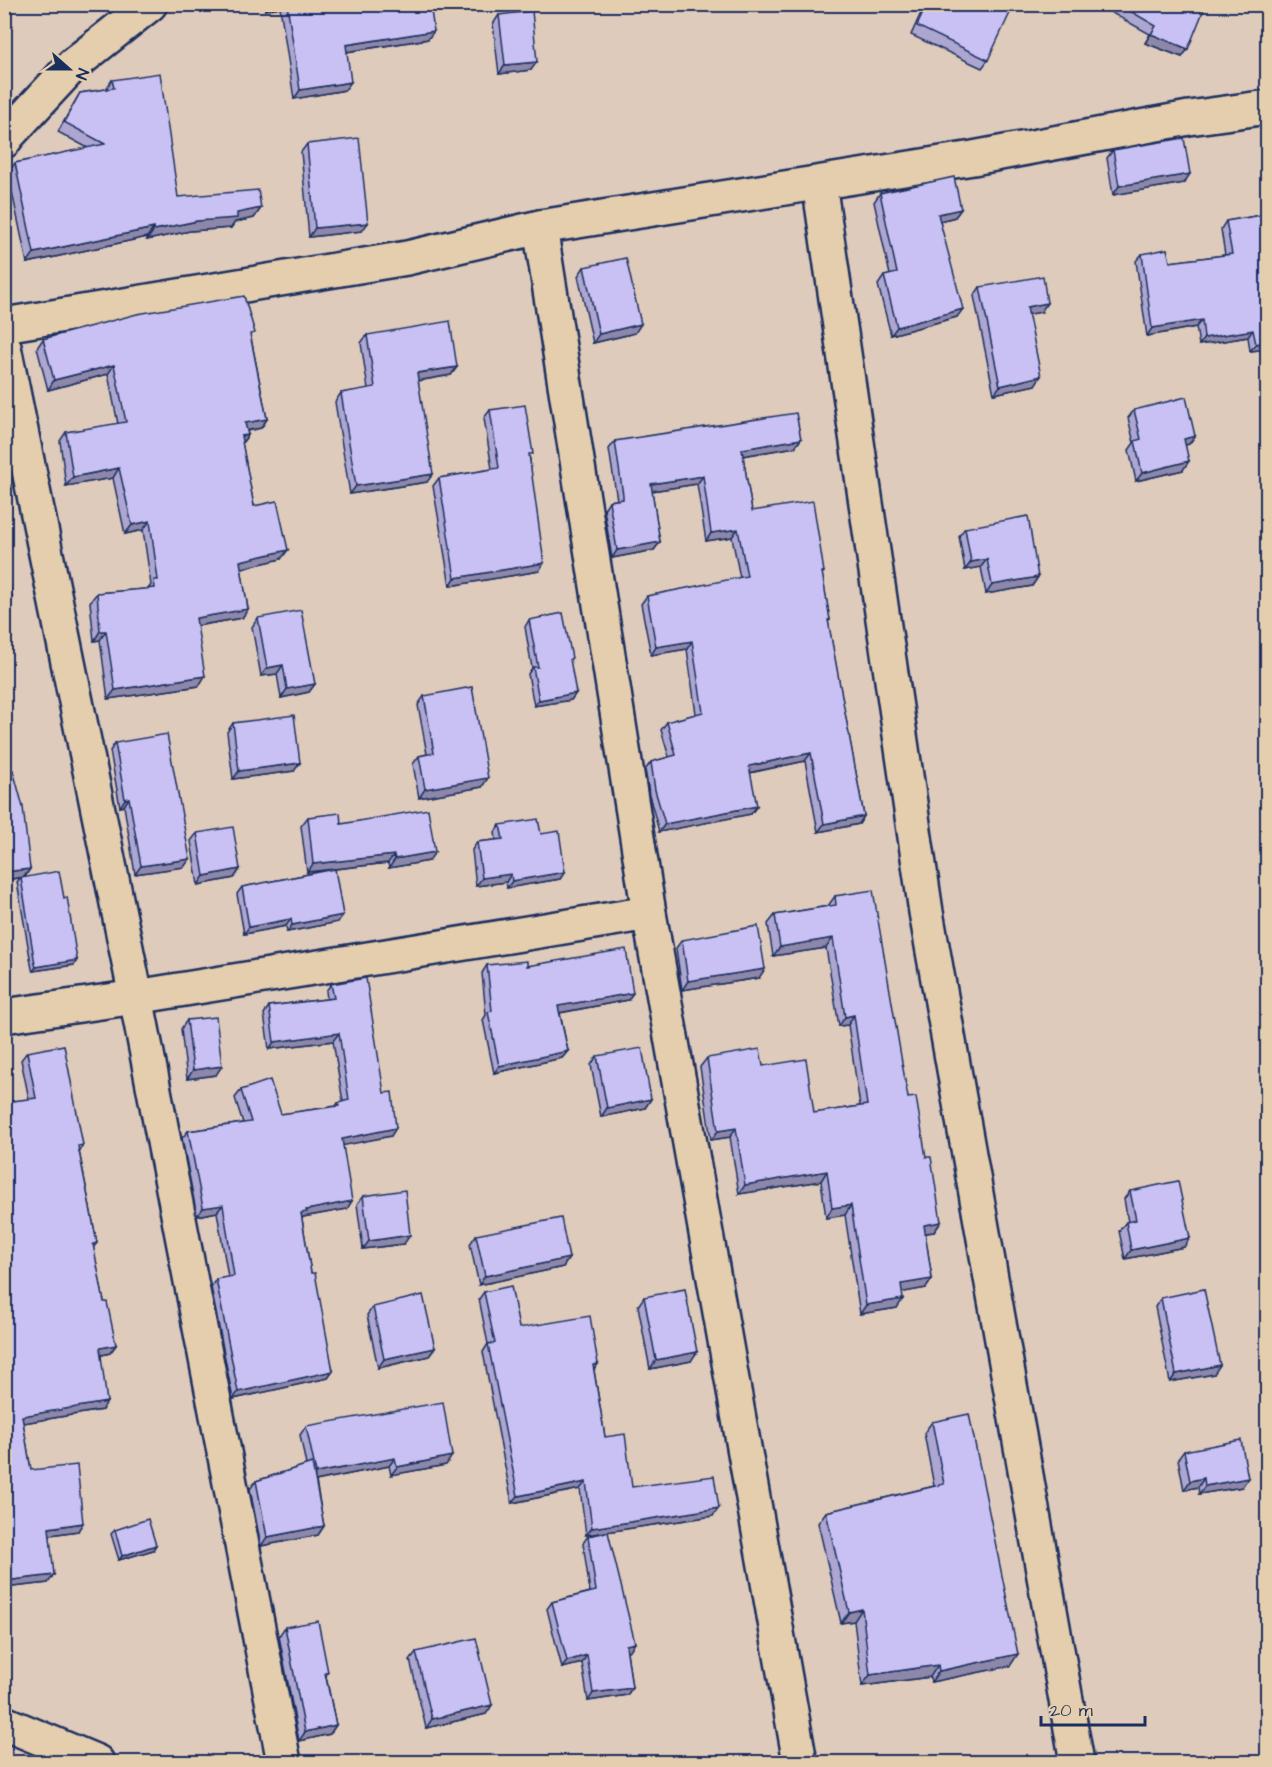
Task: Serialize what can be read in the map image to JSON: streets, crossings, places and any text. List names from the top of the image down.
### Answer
{
  "scale_bar": "20 m",
  "north": "right"
}
